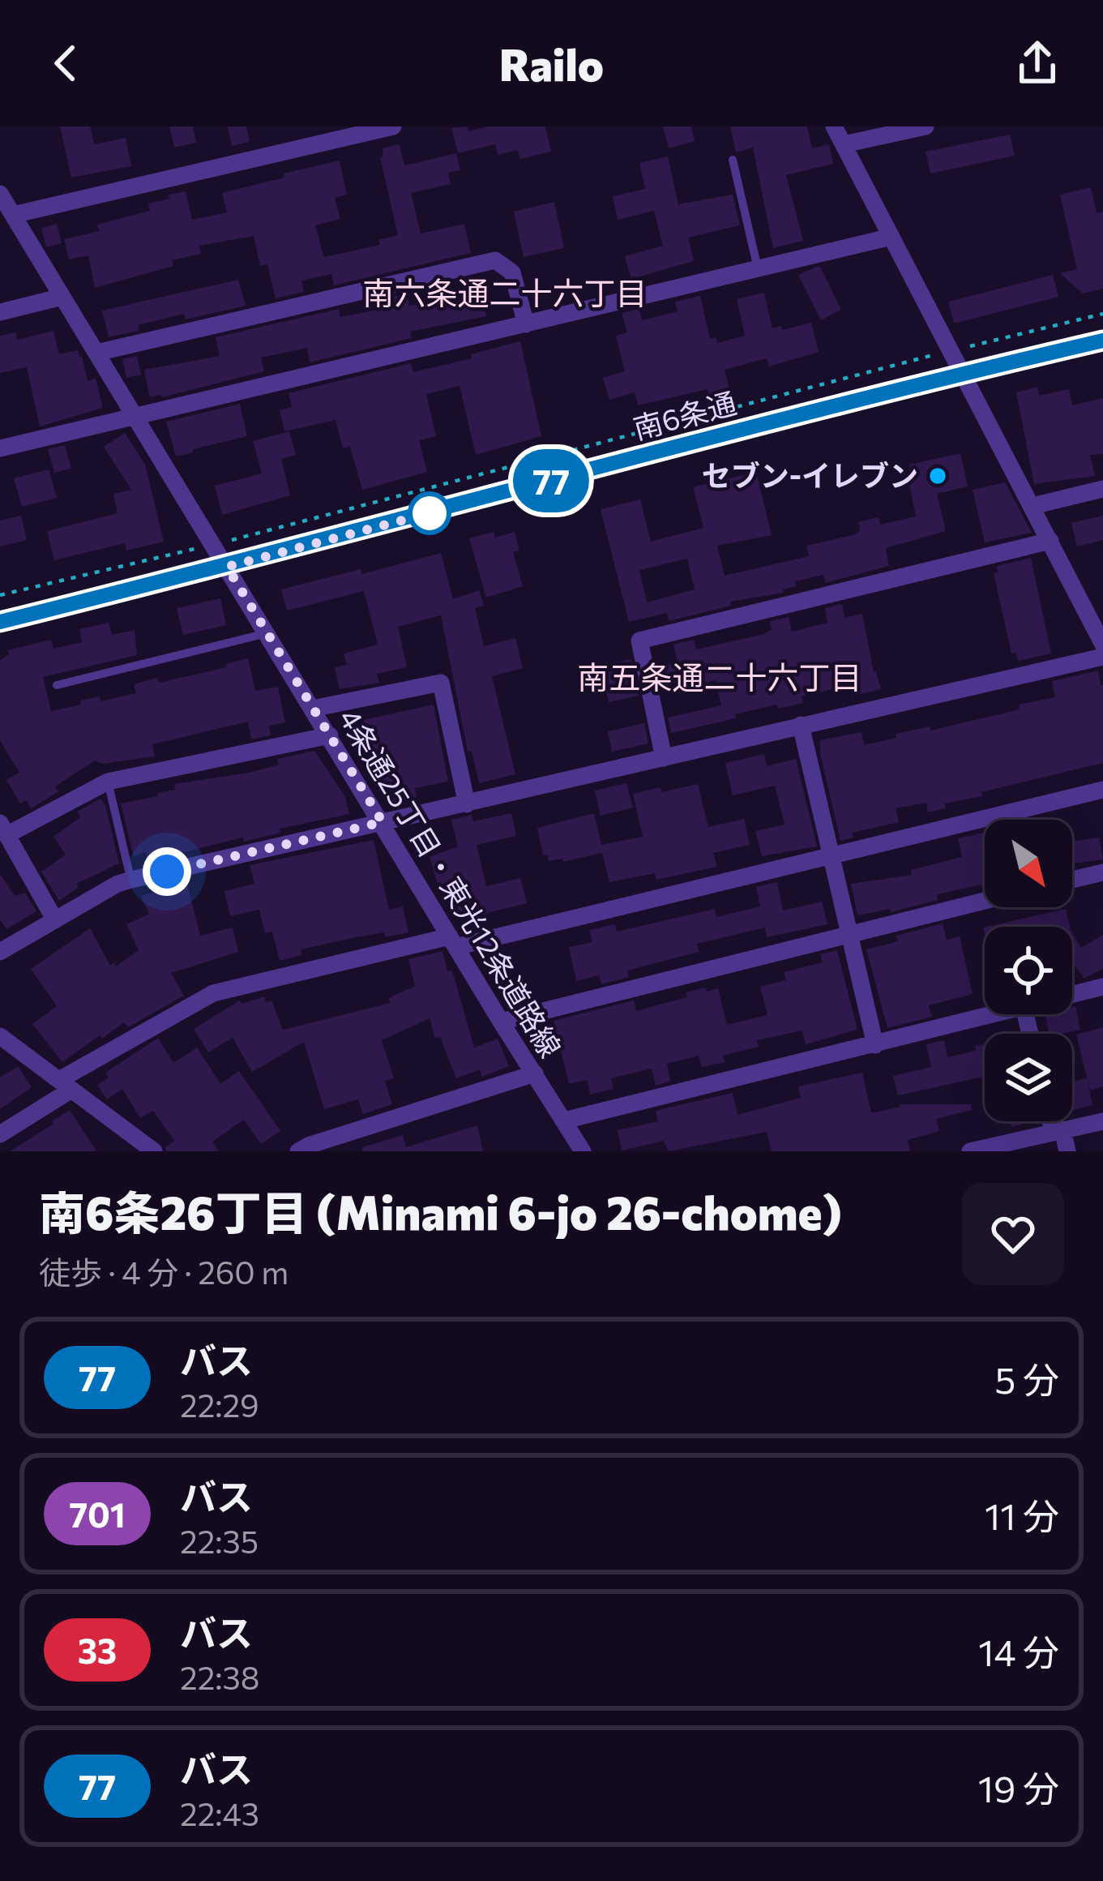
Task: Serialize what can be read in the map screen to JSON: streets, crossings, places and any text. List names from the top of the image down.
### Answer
{
  "streets": {
    "street": ["南6条通", "4条通25丁目・東光12条道路線"]
  },
  "crossings": [
    ["南6条通", "4条通25丁目・東光12条道路線"]
  ],
  "districts": ["南六条通二十六丁目", "南五条通二十六丁目"],
  "places": ["セブン-イレブン"],
  "lines": ["bus line 77"],
  "north": "bottom right",
  "page": {
    "header": "Railo",
    "on_map": "77",
    "heading": ["南6条26丁目 (Minami 6-jo 26-chome)", "徒歩 · 4 分 · 260 m"],
    "list": [
      {
        "mark": "77",
        "name": "バス",
        "note": "22:29",
        "value": "5 分"
      },
      {
        "mark": "701",
        "name": "バス",
        "note": "22:35",
        "value": "11 分"
      },
      {
        "mark": "33",
        "name": "バス",
        "note": "22:38",
        "value": "14 分"
      },
      {
        "mark": "77",
        "name": "バス",
        "note": "22:43",
        "value": "19 分"
      }
    ]
  }
}
